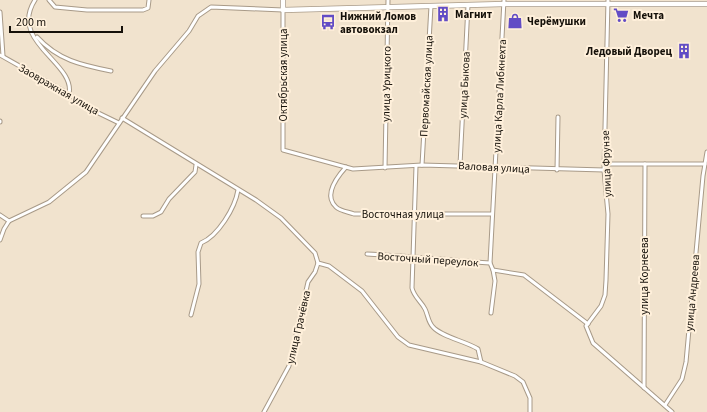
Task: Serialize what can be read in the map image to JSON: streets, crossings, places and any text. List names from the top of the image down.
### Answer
{
  "streets": {
    "main road": ["Октябрьская улица"],
    "street": [
      "улица Урицкого",
      "улица Быкова",
      "Первомайская улица",
      "Заовражная улица",
      "улица Карла Либкнехта",
      "улица Фрунзе",
      "Валовая улица",
      "Восточная улица",
      "Восточный переулок",
      "улица Корнеева",
      "улица Андреева",
      "улица Грачёвка"
    ]
  },
  "crossings": [
    ["Октябрьская улица", "Валовая улица"],
    ["улица Урицкого", "Валовая улица"],
    ["улица Быкова", "Валовая улица"],
    ["Первомайская улица", "Валовая улица"],
    ["улица Карла Либкнехта", "Валовая улица"],
    ["улица Карла Либкнехта", "Восточная улица"],
    ["улица Карла Либкнехта", "Восточный переулок"],
    ["улица Фрунзе", "Валовая улица"],
    ["улица Фрунзе", "Восточный переулок"],
    ["Валовая улица", "Восточная улица"],
    ["Валовая улица", "улица Корнеева"],
    ["Валовая улица", "улица Андреева"]
  ],
  "places": {
    "building": ["Магнит", "Ледовый Дворец"],
    "supermarket": ["Мечта"],
    "shop": ["Черёмушки"],
    "bus stop": ["Нижний Ломов автовокзал"]
  },
  "scale_bar": "200 m"
}
